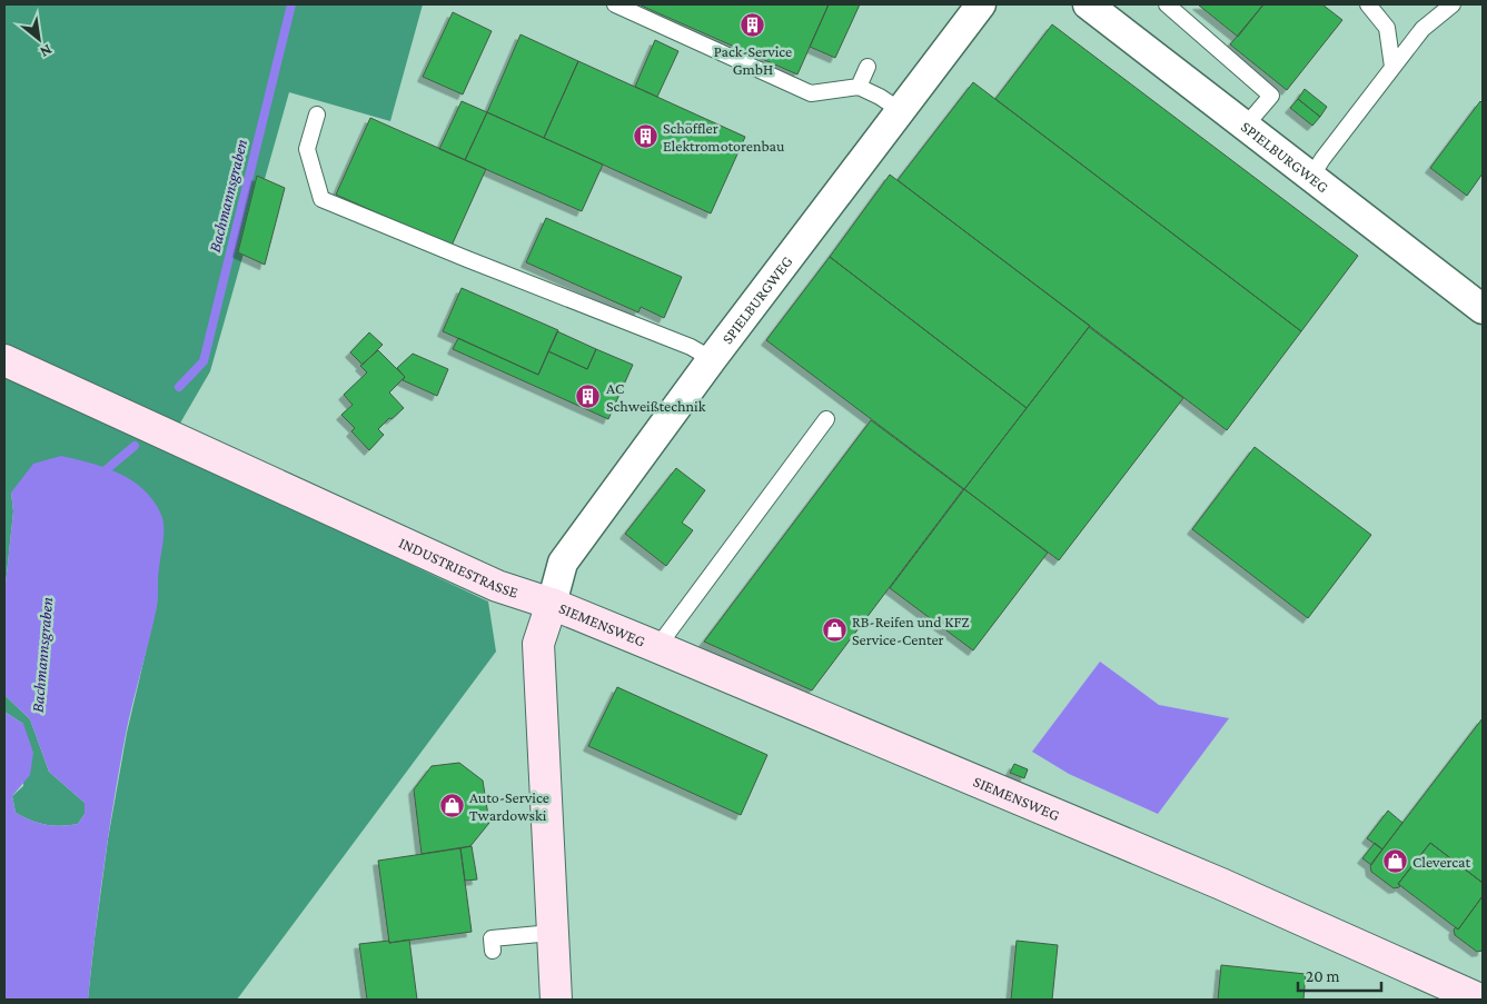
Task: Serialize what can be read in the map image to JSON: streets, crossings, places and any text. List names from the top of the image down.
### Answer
{
  "streets": {
    "street": ["SPIELBURGWEG", "INDUSTRIESTRASSE", "SIEMENSWEG"]
  },
  "crossings": [
    ["SPIELBURGWEG", "INDUSTRIESTRASSE"],
    ["SPIELBURGWEG", "SIEMENSWEG"],
    ["INDUSTRIESTRASSE", "SIEMENSWEG"]
  ],
  "water": ["Bachmannsgraben"],
  "places": {
    "building": ["Pack-Service GmbH", "Schöffler Elektromotorenbau", "AC Schweißtechnik"],
    "shop": ["RB-Reifen und KFZ Service-Center", "Auto-Service Twardowski", "Clevercat"]
  },
  "scale_bar": "20 m",
  "north": "bottom right"
}
